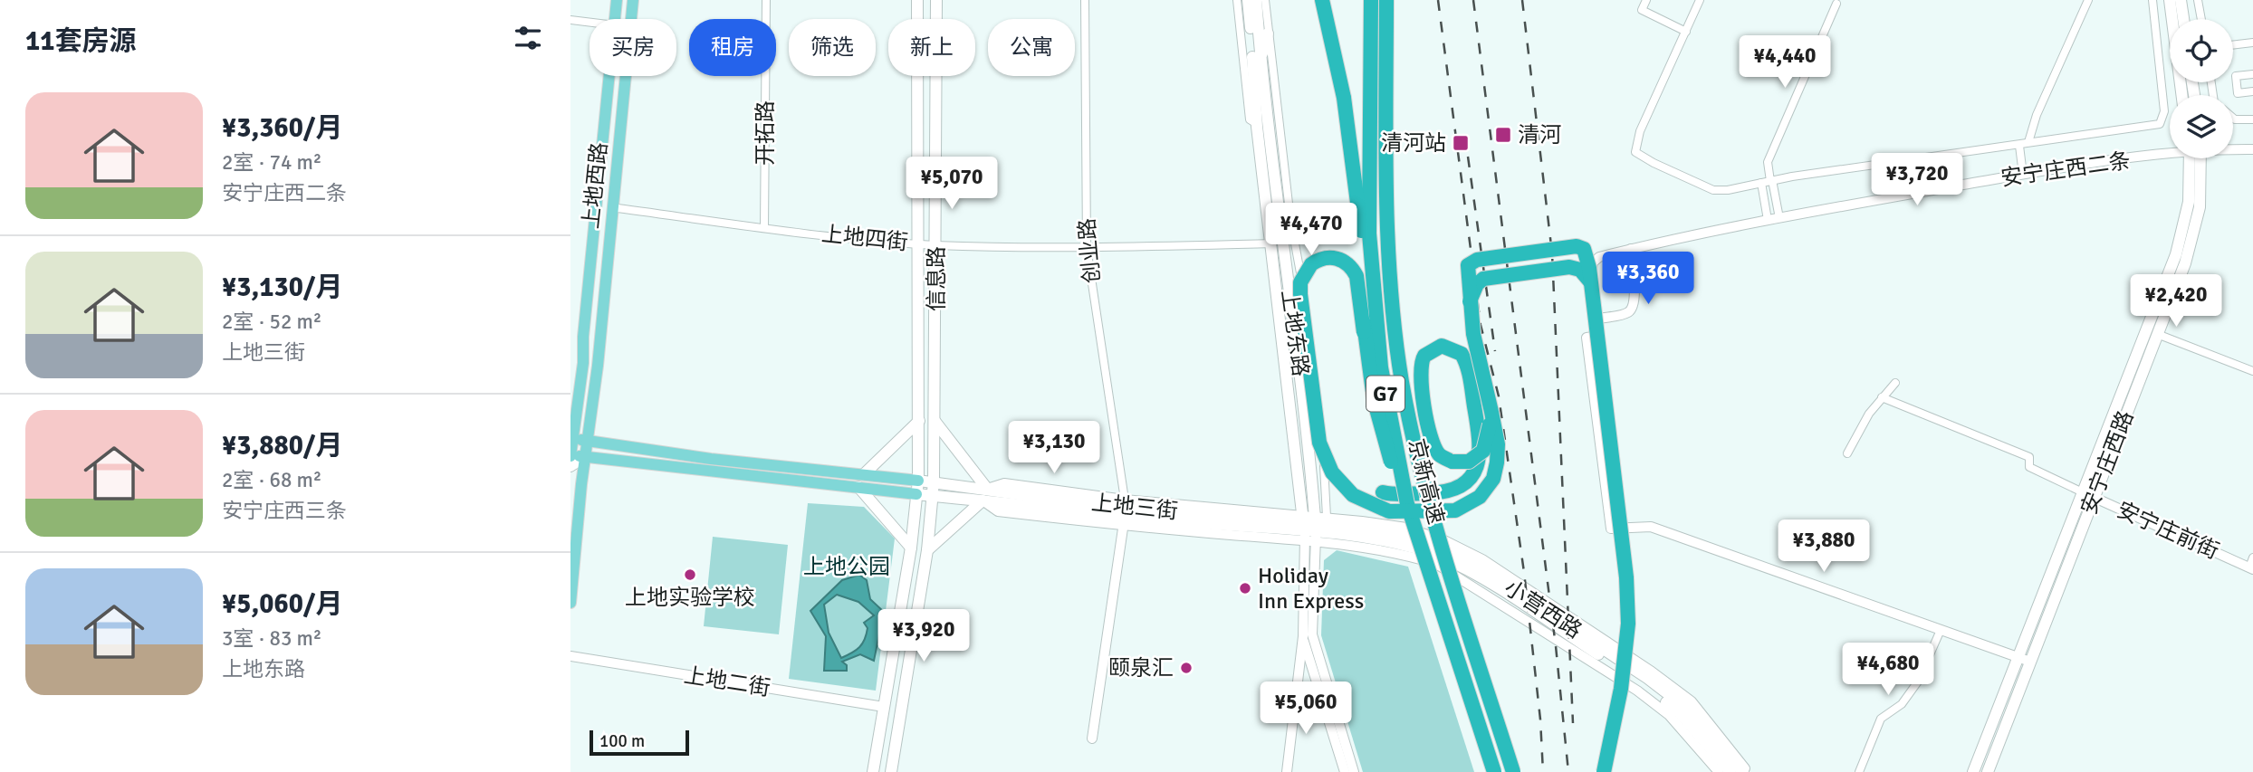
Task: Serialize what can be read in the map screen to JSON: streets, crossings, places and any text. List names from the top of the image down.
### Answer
{
  "streets": {
    "highway": ["G7", "京新高速"],
    "main road": [
      "上地西路",
      "信息路",
      "上地东路",
      "安宁庄西路",
      "上地三街",
      "小营西路"
    ],
    "street": [
      "开拓路",
      "安宁庄西二条",
      "上地四街",
      "创业路",
      "安宁庄前街",
      "上地二街"
    ]
  },
  "crossings": [
    ["开拓路", "上地四街"],
    ["上地西路", "上地四街"],
    ["上地四街", "创业路"],
    ["上地四街", "信息路"],
    ["上地四街", "上地东路"],
    ["创业路", "上地三街"],
    ["信息路", "上地三街"],
    ["上地东路", "上地三街"],
    ["上地东路", "小营西路"],
    ["安宁庄西路", "安宁庄前街"],
    ["上地三街", "小营西路"]
  ],
  "parks": ["上地公园"],
  "places": {
    "transit": ["清河", "清河站"],
    "other": ["上地实验学校", "Holiday Inn Express", "颐泉汇"]
  },
  "scale_bar": "100 m",
  "page": {
    "heading": "11套房源",
    "chip": [
      "买房",
      "租房",
      "筛选",
      "新上",
      "公寓"
    ],
    "price": [
      "¥4,440",
      "¥3,720",
      "¥5,070",
      "¥4,470",
      "¥3,360",
      "¥2,420",
      "¥3,130",
      "¥3,880",
      "¥3,920",
      "¥4,680",
      "¥5,060"
    ],
    "list": [
      {
        "name": "¥3,360/月",
        "note": "2室 · 74 m² · 安宁庄西二条"
      },
      {
        "name": "¥3,130/月",
        "note": "2室 · 52 m² · 上地三街"
      },
      {
        "name": "¥3,880/月",
        "note": "2室 · 68 m² · 安宁庄西三条"
      },
      {
        "name": "¥5,060/月",
        "note": "3室 · 83 m² · 上地东路"
      }
    ],
    "scale": "100 m"
  }
}
